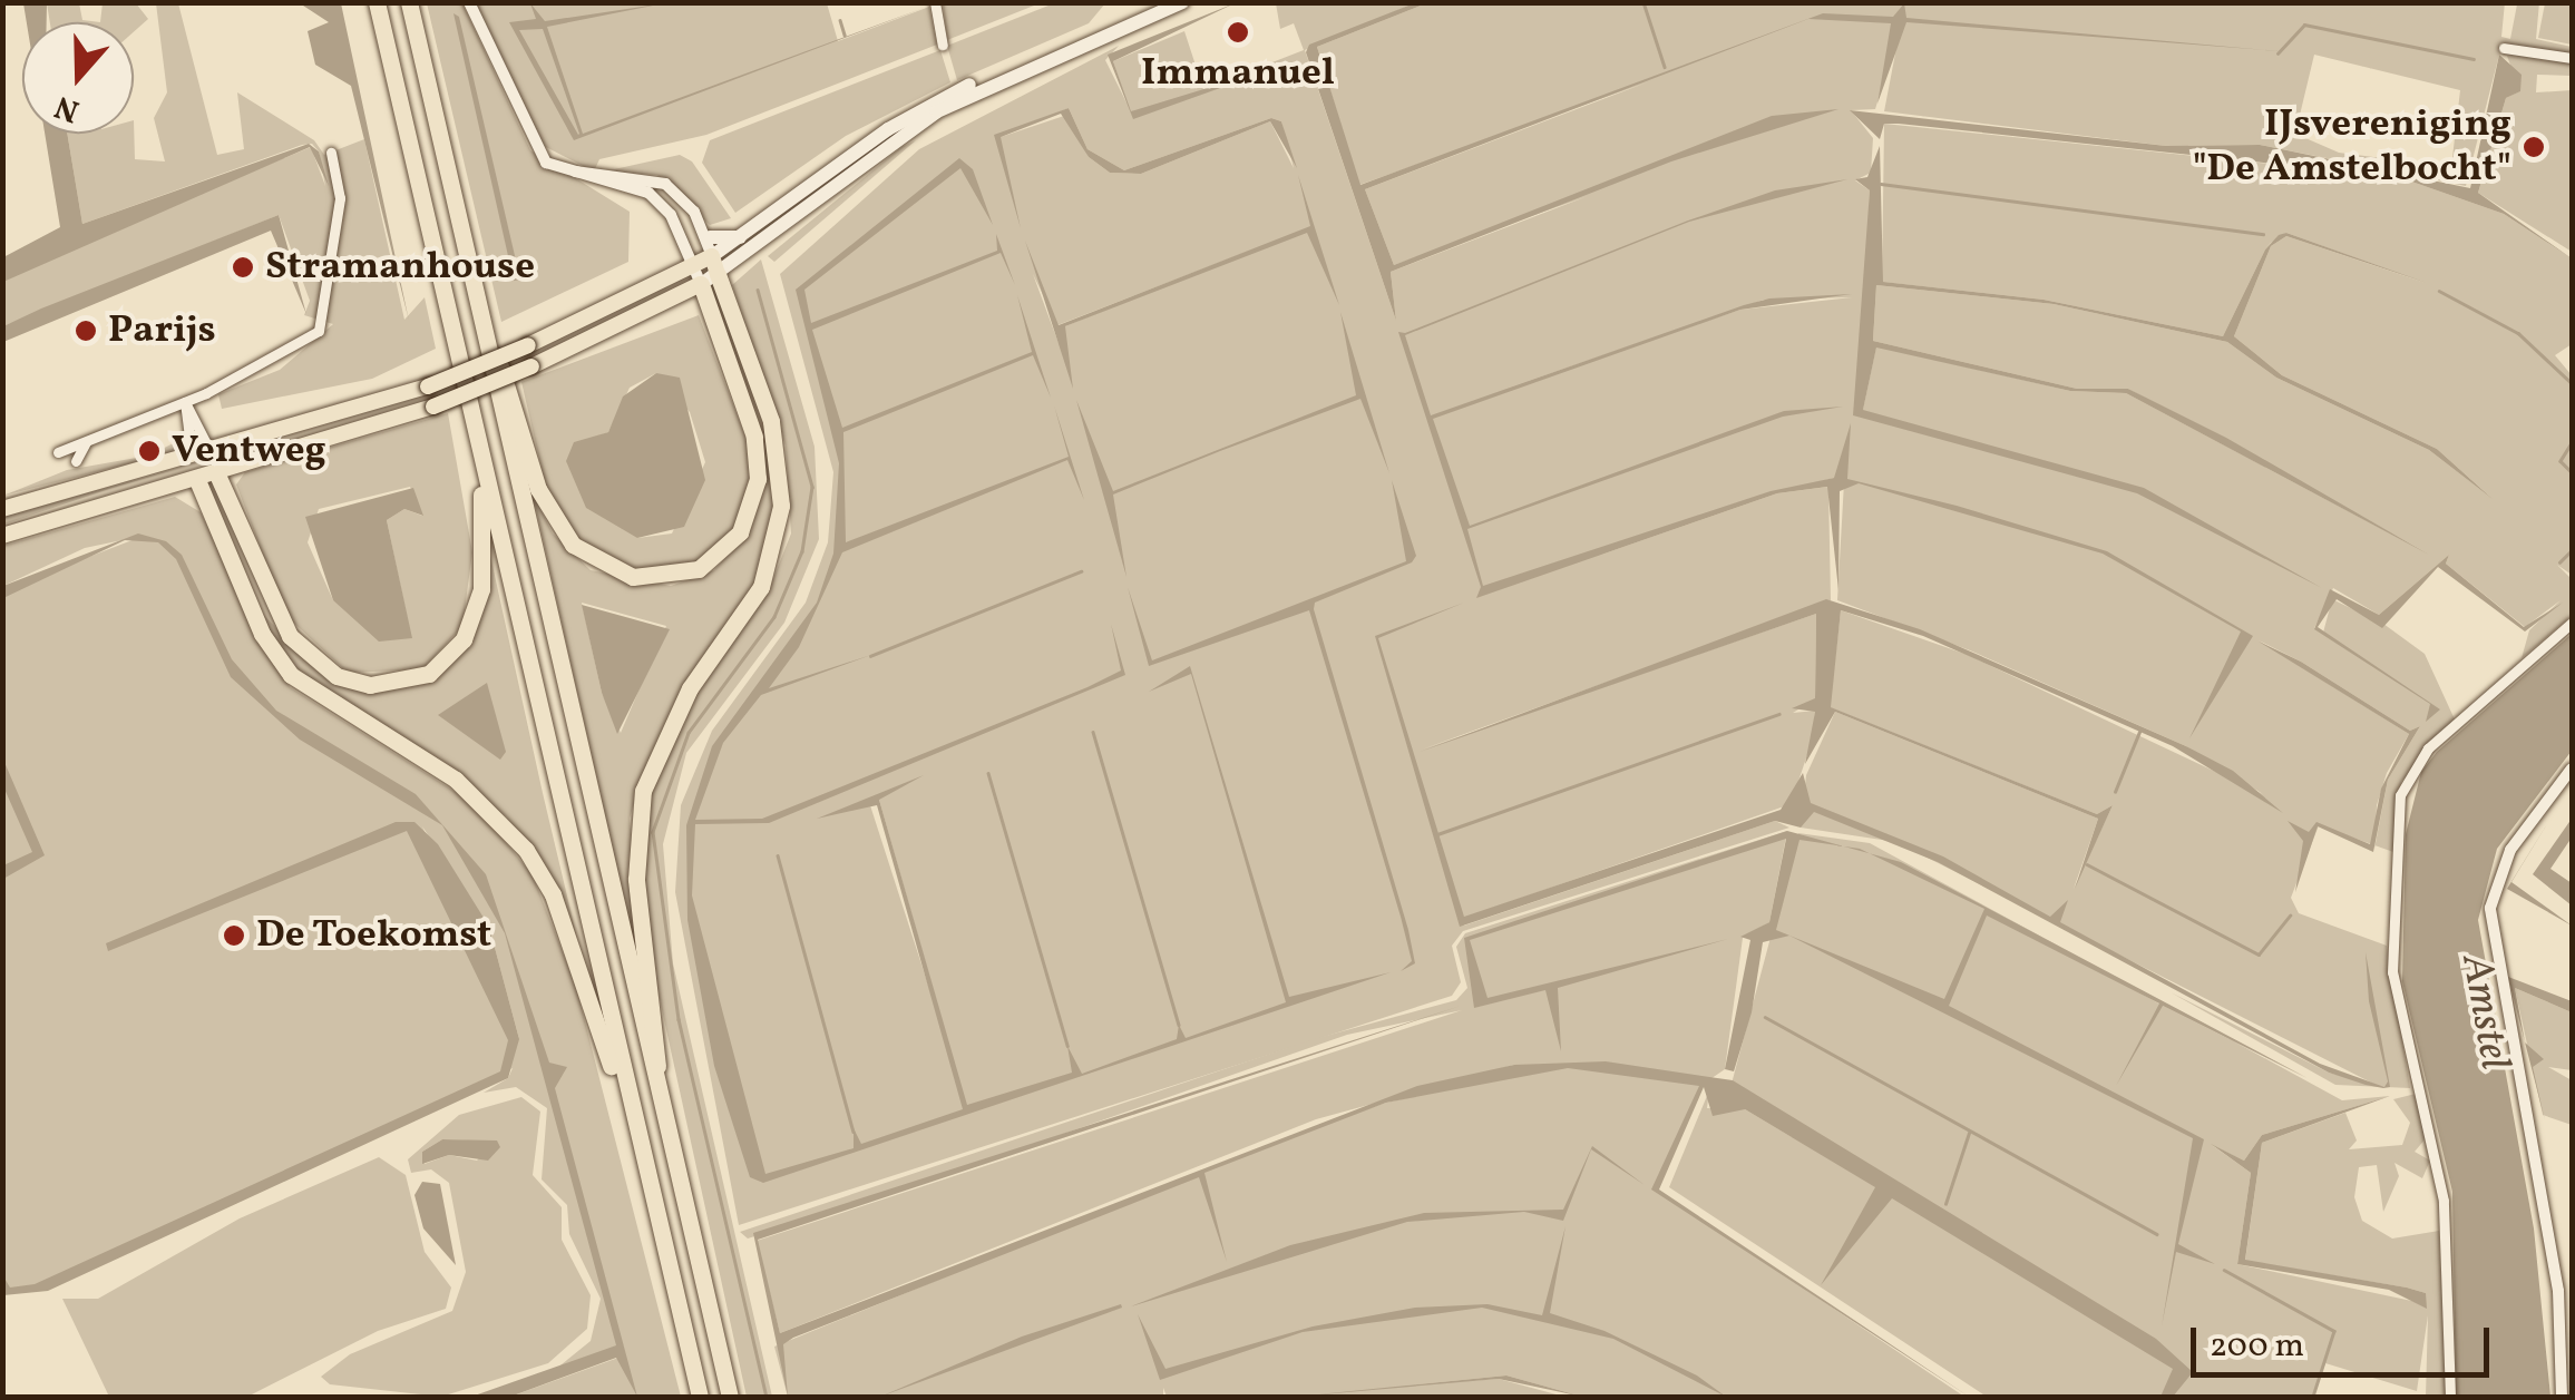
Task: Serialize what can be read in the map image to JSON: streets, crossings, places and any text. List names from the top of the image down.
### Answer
{
  "water": ["Amstel"],
  "places": [
    "Immanuel",
    "IJsvereniging \"De Amstelbocht\"",
    "Stramanhouse",
    "Parijs",
    "Ventweg",
    "De Toekomst"
  ],
  "scale_bar": "200 m",
  "north": "bottom"
}
